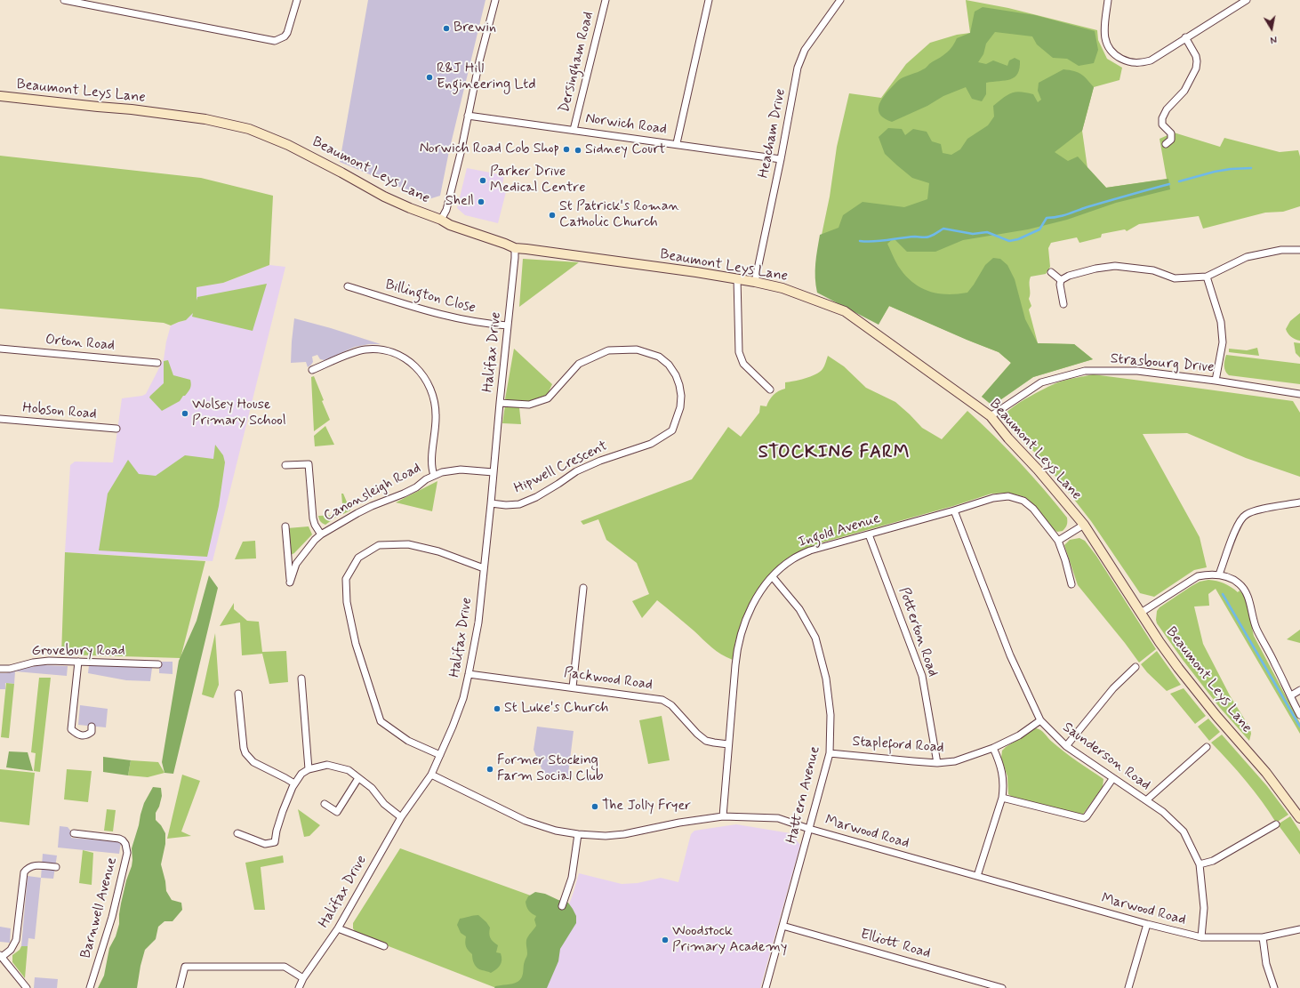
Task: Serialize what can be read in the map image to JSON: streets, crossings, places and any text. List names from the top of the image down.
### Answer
{
  "streets": {
    "street": [
      "Dersingham Road",
      "Beaumont Leys Lane",
      "Norwich Road",
      "Heacham Drive",
      "Billington Close",
      "Orton Road",
      "Halifax Drive",
      "Strasbourg Drive",
      "Hobson Road",
      "Hipwell Crescent",
      "Canonsleigh Road",
      "Ingold Avenue",
      "Potterton Road",
      "Grovebury Road",
      "Packwood Road",
      "Stapleford Road",
      "Saunderson Road",
      "Hattern Avenue",
      "Marwood Road",
      "Barnwell Avenue",
      "Elliott Road"
    ]
  },
  "crossings": [
    ["Dersingham Road", "Norwich Road"],
    ["Beaumont Leys Lane", "Heacham Drive"],
    ["Beaumont Leys Lane", "Halifax Drive"],
    ["Beaumont Leys Lane", "Strasbourg Drive"],
    ["Norwich Road", "Heacham Drive"],
    ["Billington Close", "Halifax Drive"],
    ["Halifax Drive", "Hipwell Crescent"],
    ["Halifax Drive", "Canonsleigh Road"],
    ["Halifax Drive", "Packwood Road"],
    ["Halifax Drive", "Marwood Road"],
    ["Ingold Avenue", "Potterton Road"],
    ["Ingold Avenue", "Packwood Road"],
    ["Ingold Avenue", "Saunderson Road"],
    ["Ingold Avenue", "Hattern Avenue"],
    ["Ingold Avenue", "Marwood Road"],
    ["Potterton Road", "Stapleford Road"],
    ["Stapleford Road", "Saunderson Road"],
    ["Stapleford Road", "Hattern Avenue"],
    ["Saunderson Road", "Marwood Road"],
    ["Hattern Avenue", "Marwood Road"],
    ["Hattern Avenue", "Elliott Road"]
  ],
  "districts": ["STOCKING FARM"],
  "places": [
    "Brewin",
    "R&J Hill Engineering Ltd",
    "Norwich Road Cob Shop",
    "Sidney Court",
    "Parker Drive Medical Centre",
    "Shell",
    "St Patrick's Roman Catholic Church",
    "Wolsey House Primary School",
    "St Luke's Church",
    "Former Stocking Farm Social Club",
    "The Jolly Fryer",
    "Woodstock Primary Academy"
  ],
  "north": "bottom"
}
